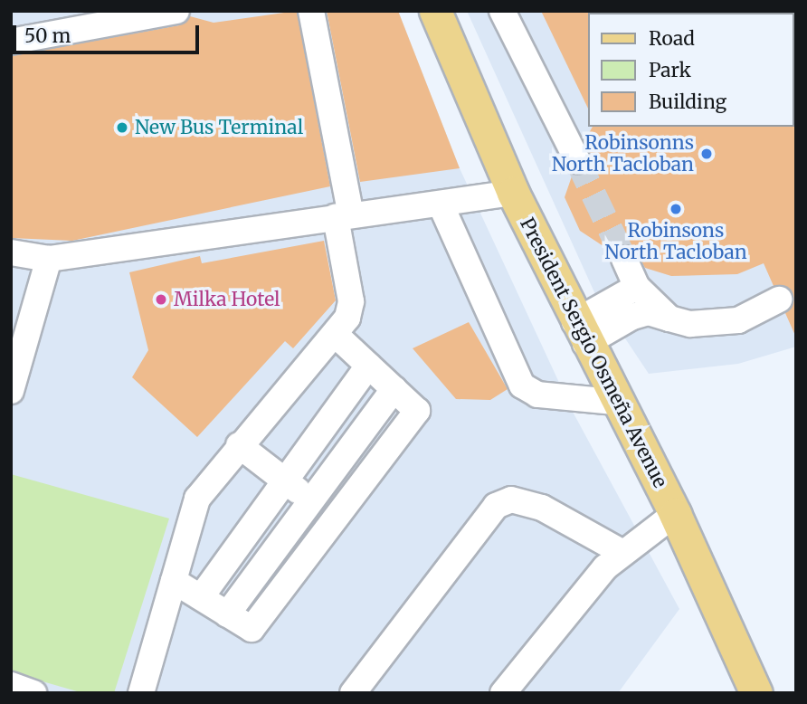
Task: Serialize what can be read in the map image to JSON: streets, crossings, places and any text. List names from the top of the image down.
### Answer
{
  "streets": {
    "main road": ["President Sergio Osmeña Avenue"]
  },
  "places": [
    "New Bus Terminal",
    "Robinsonns North Tacloban",
    "Robinsons North Tacloban",
    "Milka Hotel"
  ],
  "legend": ["Road", "Park", "Building"],
  "scale_bar": "50 m"
}
